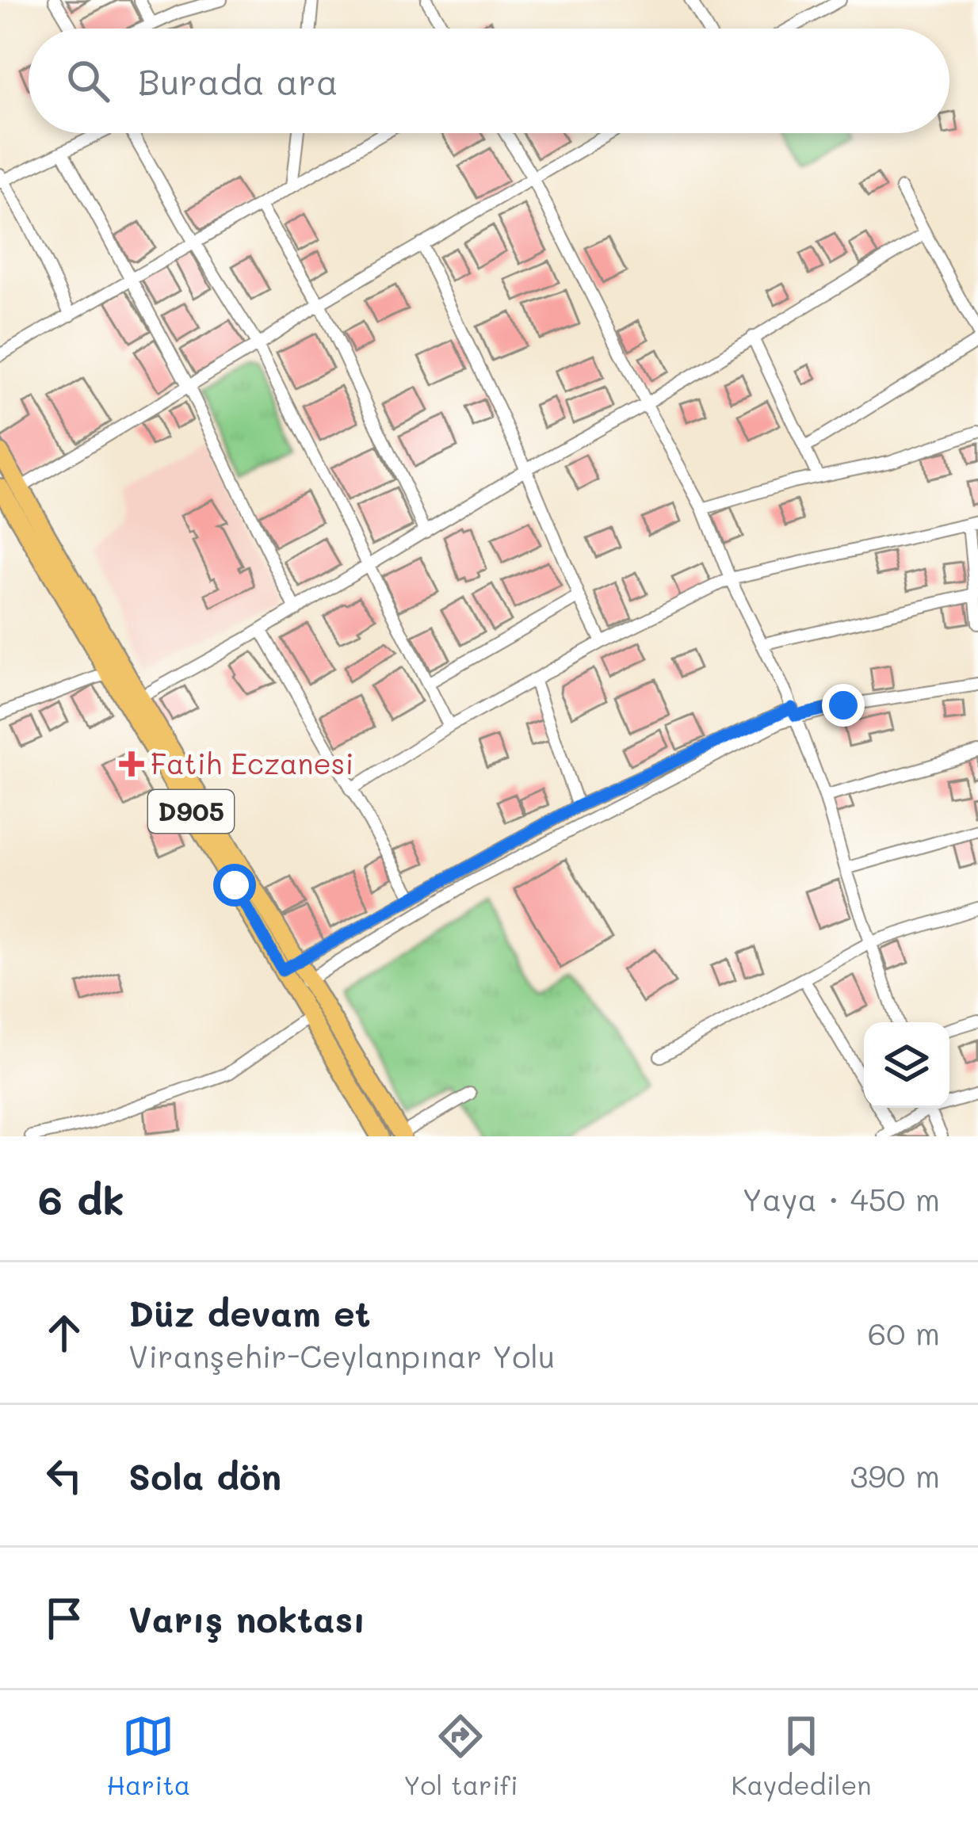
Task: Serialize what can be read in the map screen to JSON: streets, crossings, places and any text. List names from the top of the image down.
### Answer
{
  "streets": {
    "main road": ["D905"]
  },
  "places": {
    "health": ["Fatih Eczanesi"]
  },
  "page": {
    "search": "Burada ara",
    "heading": ["6 dk", "Yaya · 450 m"],
    "list": [
      ["Düz devam et", "Viranşehir-Ceylanpınar Yolu", "60 m"],
      ["Sola dön", "390 m"],
      "Varış noktası"
    ],
    "nav": ["Harita", "Yol tarifi", "Kaydedilen"]
  }
}
